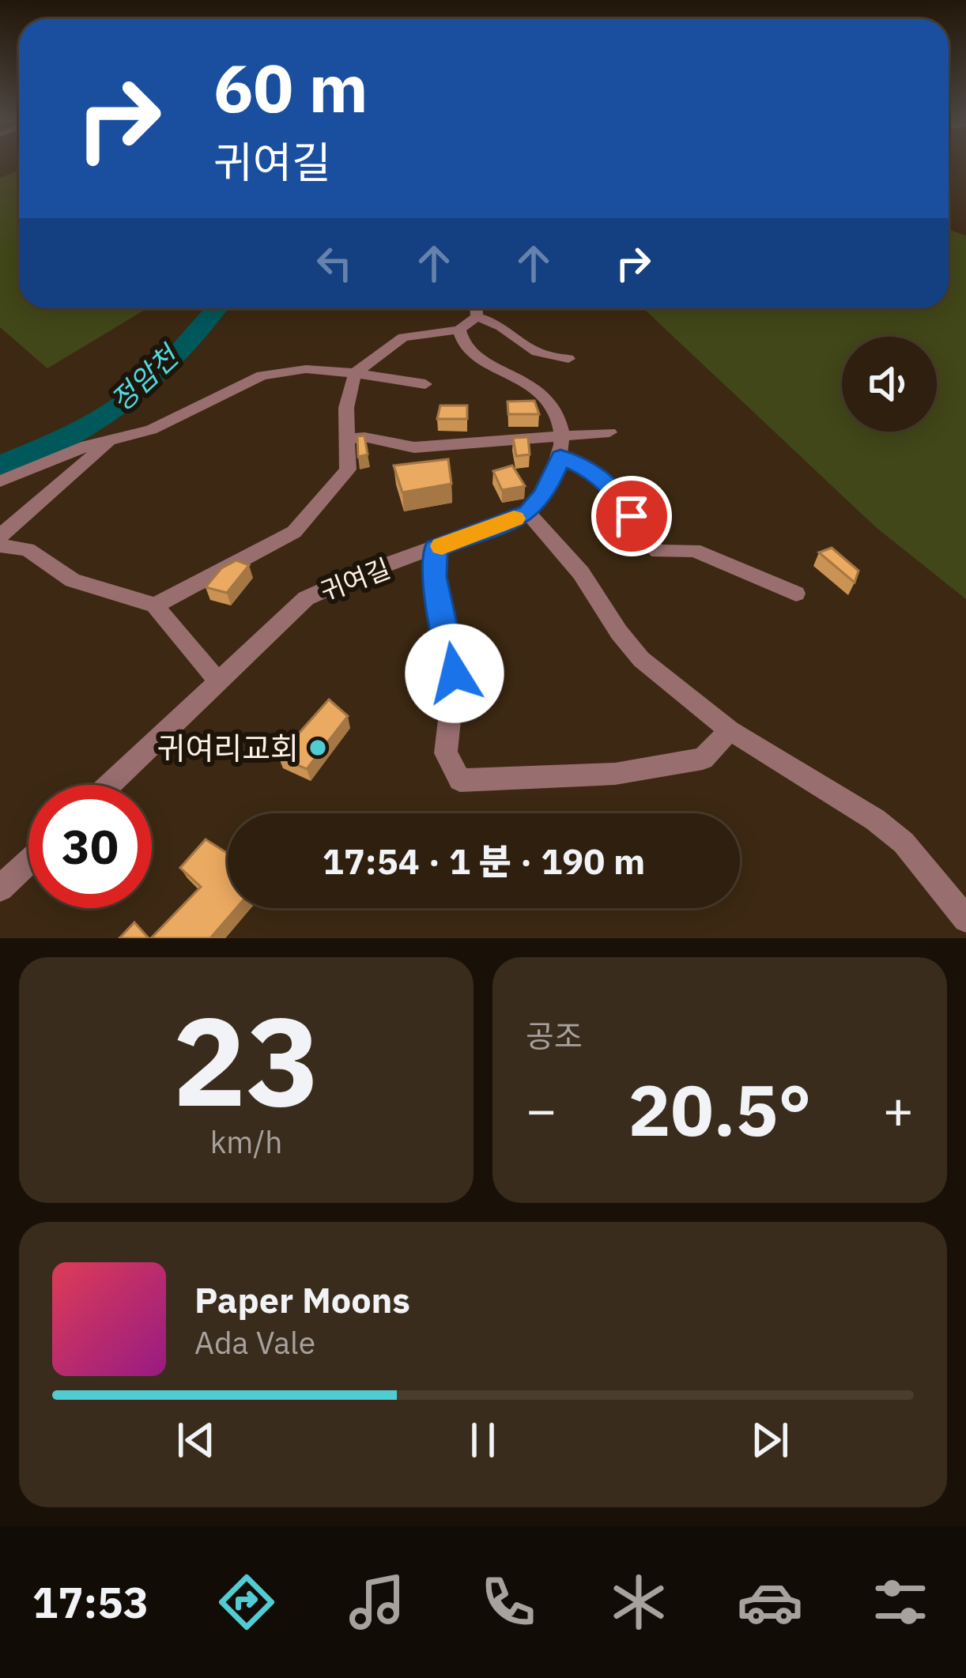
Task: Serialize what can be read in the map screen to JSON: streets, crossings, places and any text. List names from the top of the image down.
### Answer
{
  "streets": {
    "street": ["귀여길"]
  },
  "water": ["정암천"],
  "places": ["귀여리교회"],
  "page": {
    "turn": ["60 m", "귀여길"],
    "limit": "30",
    "trip": "17:54 · 1 분 · 190 m",
    "tile": [
      ["23", "km/h"],
      "공조"
    ],
    "heat": ["−", "20.5°", "+"],
    "song": ["Paper Moons", "Ada Vale"],
    "tabs": "17:53"
  }
}
